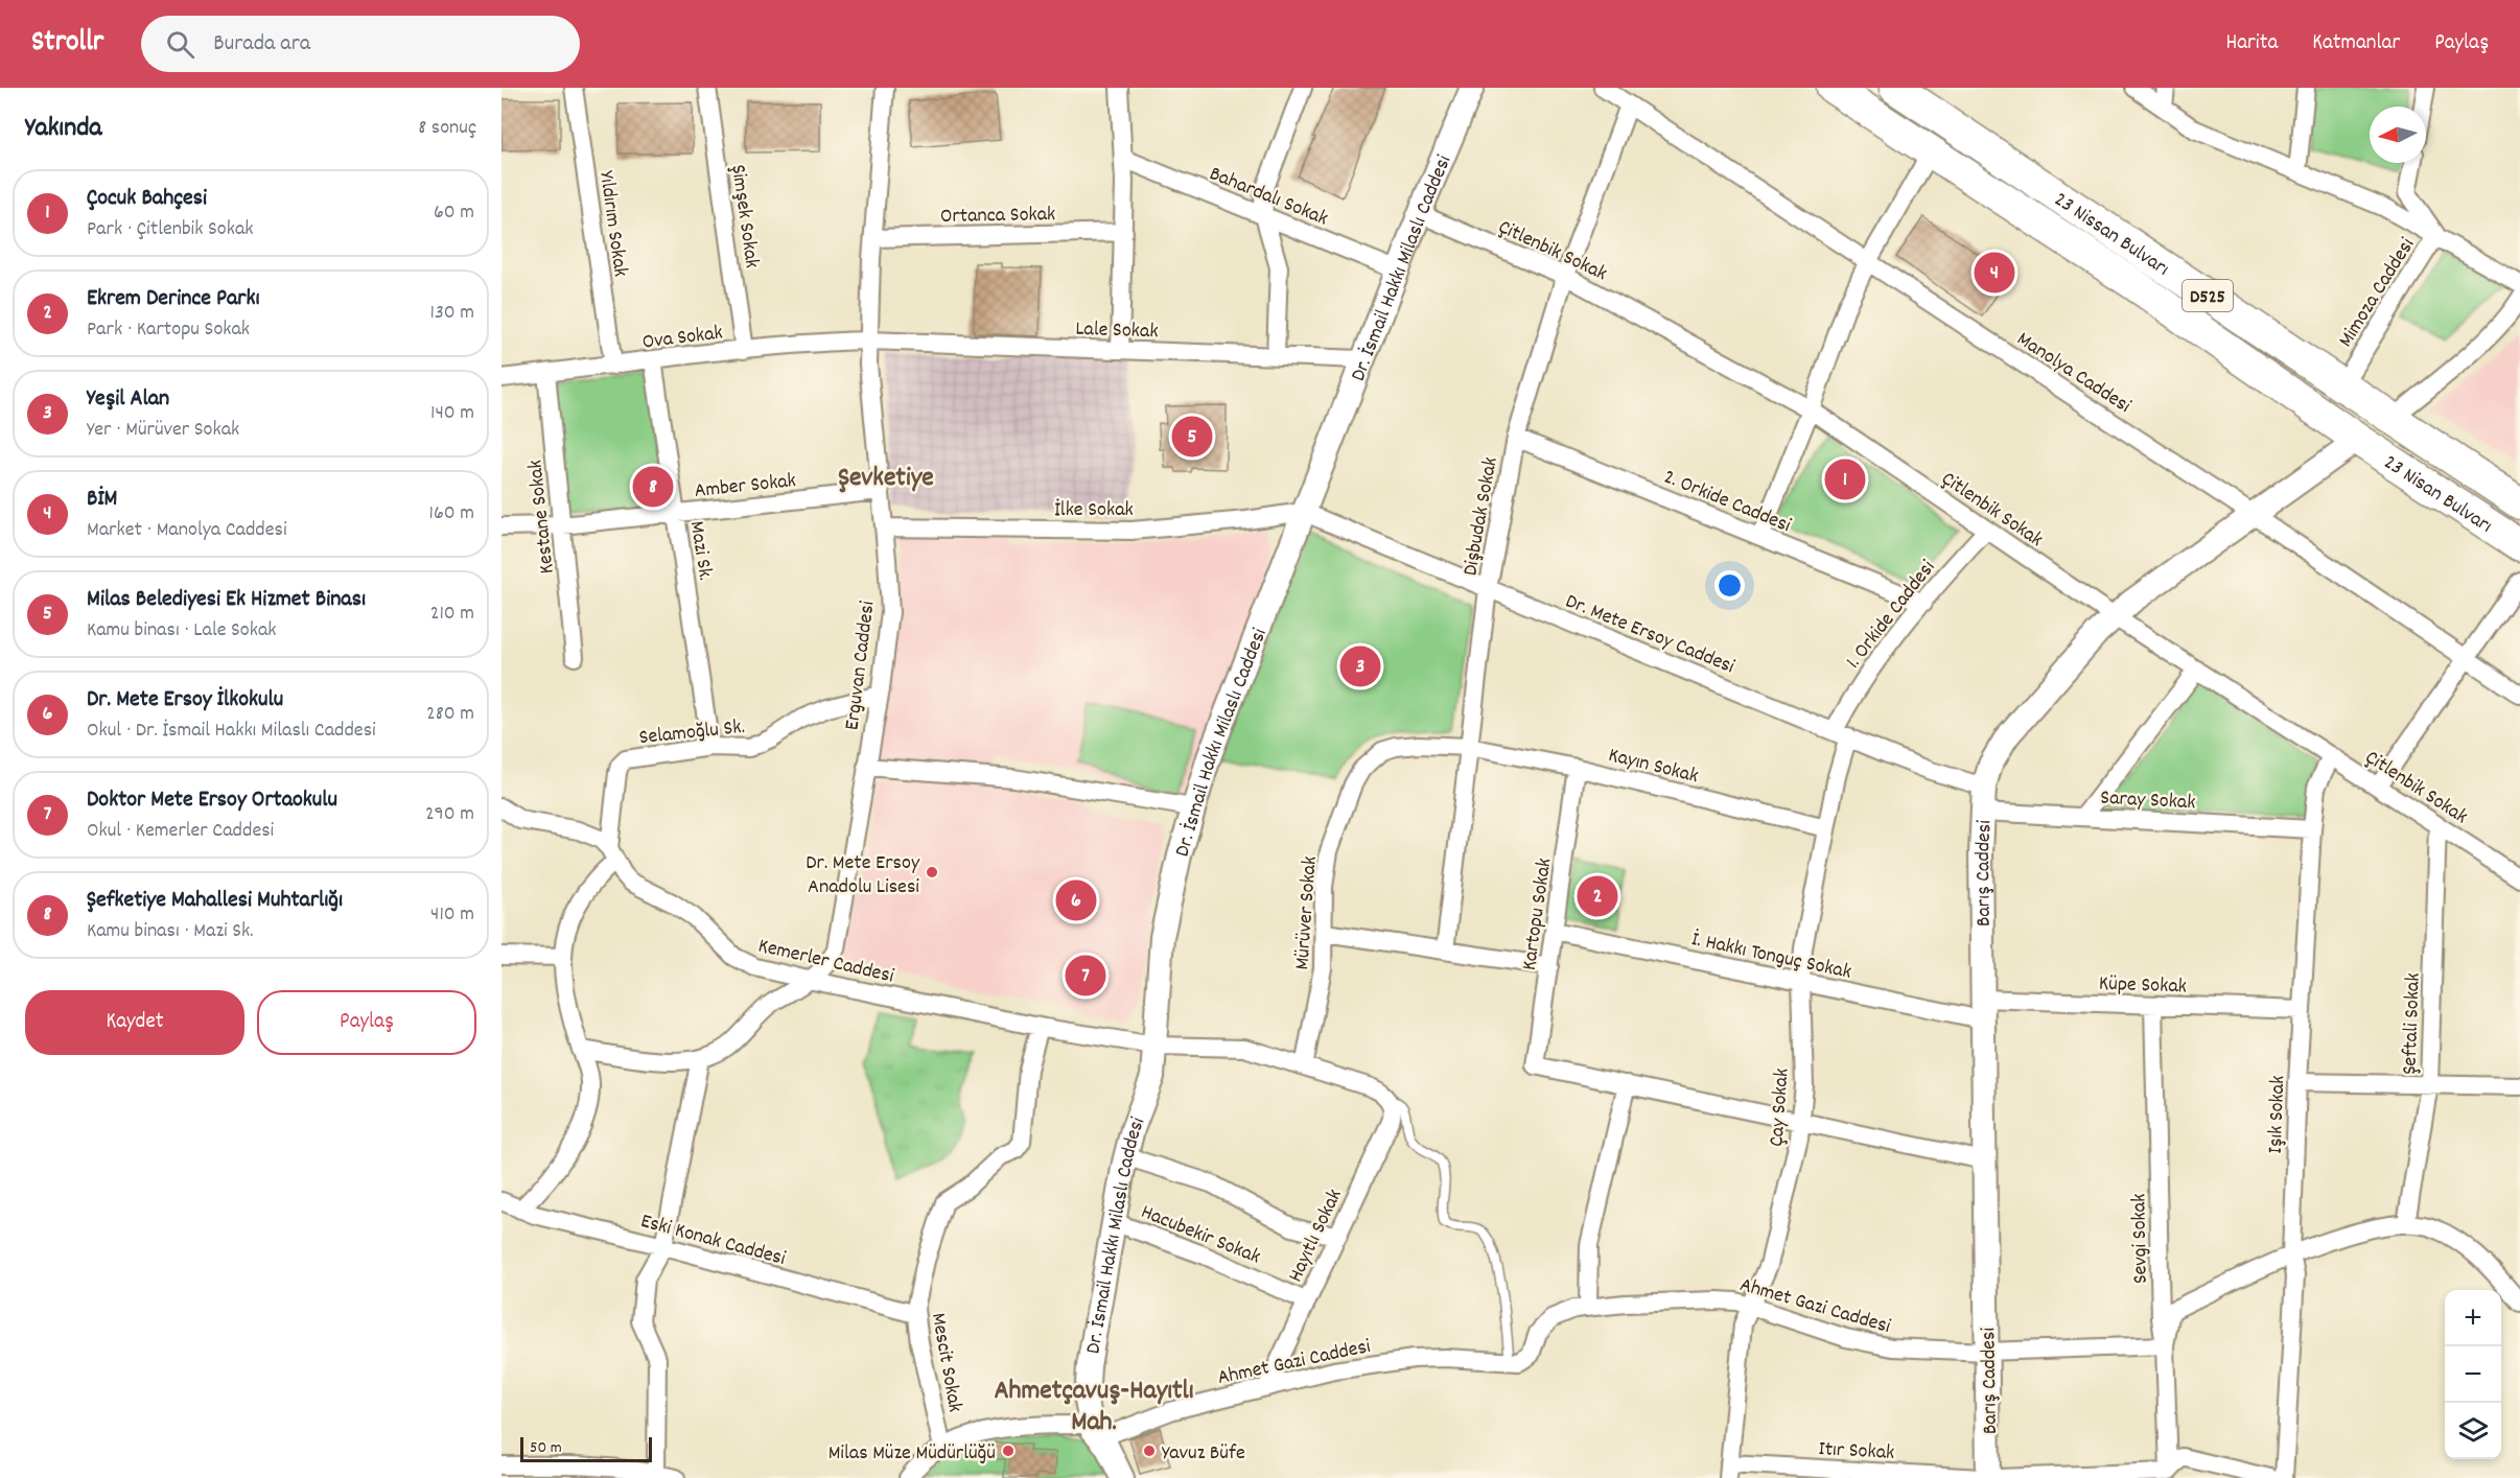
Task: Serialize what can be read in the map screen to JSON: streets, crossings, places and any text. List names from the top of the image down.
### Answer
{
  "streets": {
    "highway": ["23 Nissan Bulvarı", "D525", "23 Nisan Bulvarı"],
    "street": [
      "Bahardalı Sokak",
      "Ortanca Sokak",
      "Şimşek Sokak",
      "Yıldırım Sokak",
      "Çitlenbik Sokak",
      "Dr. İsmail Hakkı Milaslı Caddesi",
      "Mimoza Caddesi",
      "Lale Sokak",
      "Ova Sokak",
      "Manolya Caddesi",
      "Amber Sokak",
      "2. Orkide Caddesi",
      "İlke Sokak",
      "Dişbudak Sokak",
      "Kestane Sokak",
      "Mazi Sk.",
      "1. Orkide Caddesi",
      "Dr. Mete Ersoy Caddesi",
      "Erguvan Caddesi",
      "Selamoğlu Sk.",
      "Kayın Sokak",
      "Saray Sokak",
      "Barış Caddesi",
      "Mürüver Sokak",
      "Kartopu Sokak",
      "İ. Hakkı Tonguç Sokak",
      "Kemerler Caddesi",
      "Küpe Sokak",
      "Şeftali Sokak",
      "Çay Sokak",
      "Işık Sokak",
      "Hacubekir Sokak",
      "Hayıtlı Sokak",
      "Eski Konak Caddesi",
      "Sevgi Sokak",
      "Ahmet Gazi Caddesi",
      "Mescit Sokak",
      "Itır Sokak"
    ]
  },
  "crossings": [
    ["Bahardalı Sokak", "Dr. İsmail Hakkı Milaslı Caddesi"],
    ["Ortanca Sokak", "Erguvan Caddesi"],
    ["Şimşek Sokak", "Ova Sokak"],
    ["Yıldırım Sokak", "Ova Sokak"],
    ["23 Nissan Bulvarı", "Mimoza Caddesi"],
    ["23 Nissan Bulvarı", "23 Nisan Bulvarı"],
    ["23 Nissan Bulvarı", "Barış Caddesi"],
    ["Çitlenbik Sokak", "Dr. İsmail Hakkı Milaslı Caddesi"],
    ["Çitlenbik Sokak", "Dişbudak Sokak"],
    ["Çitlenbik Sokak", "1. Orkide Caddesi"],
    ["Çitlenbik Sokak", "Barış Caddesi"],
    ["Çitlenbik Sokak", "Şeftali Sokak"],
    ["Çitlenbik Sokak", "Işık Sokak"],
    ["Dr. İsmail Hakkı Milaslı Caddesi", "Lale Sokak"],
    ["Dr. İsmail Hakkı Milaslı Caddesi", "İlke Sokak"],
    ["Dr. İsmail Hakkı Milaslı Caddesi", "Dr. Mete Ersoy Caddesi"],
    ["Dr. İsmail Hakkı Milaslı Caddesi", "Kemerler Caddesi"],
    ["Dr. İsmail Hakkı Milaslı Caddesi", "Hacubekir Sokak"],
    ["Dr. İsmail Hakkı Milaslı Caddesi", "Ahmet Gazi Caddesi"],
    ["Lale Sokak", "Ova Sokak"],
    ["Lale Sokak", "Erguvan Caddesi"],
    ["Ova Sokak", "Kestane Sokak"],
    ["Ova Sokak", "Mazi Sk."],
    ["Ova Sokak", "Erguvan Caddesi"],
    ["Manolya Caddesi", "Dişbudak Sokak"],
    ["Manolya Caddesi", "Barış Caddesi"],
    ["Amber Sokak", "Kestane Sokak"],
    ["Amber Sokak", "Mazi Sk."],
    ["Amber Sokak", "Erguvan Caddesi"],
    ["23 Nisan Bulvarı", "Barış Caddesi"],
    ["2. Orkide Caddesi", "Dişbudak Sokak"],
    ["2. Orkide Caddesi", "1. Orkide Caddesi"],
    ["İlke Sokak", "Dr. Mete Ersoy Caddesi"],
    ["İlke Sokak", "Erguvan Caddesi"],
    ["Dişbudak Sokak", "Dr. Mete Ersoy Caddesi"],
    ["Dişbudak Sokak", "Kayın Sokak"],
    ["Dişbudak Sokak", "Mürüver Sokak"],
    ["Mazi Sk.", "Selamoğlu Sk."],
    ["1. Orkide Caddesi", "Dr. Mete Ersoy Caddesi"],
    ["1. Orkide Caddesi", "Çay Sokak"],
    ["Dr. Mete Ersoy Caddesi", "Barış Caddesi"],
    ["Dr. Mete Ersoy Caddesi", "Çay Sokak"],
    ["Erguvan Caddesi", "Selamoğlu Sk."],
    ["Erguvan Caddesi", "Kemerler Caddesi"],
    ["Selamoğlu Sk.", "Kemerler Caddesi"],
    ["Kayın Sokak", "Mürüver Sokak"],
    ["Kayın Sokak", "Kartopu Sokak"],
    ["Kayın Sokak", "Çay Sokak"],
    ["Saray Sokak", "Barış Caddesi"],
    ["Saray Sokak", "Işık Sokak"],
    ["Barış Caddesi", "İ. Hakkı Tonguç Sokak"],
    ["Barış Caddesi", "Küpe Sokak"],
    ["Barış Caddesi", "Ahmet Gazi Caddesi"],
    ["Mürüver Sokak", "Kemerler Caddesi"],
    ["Kartopu Sokak", "İ. Hakkı Tonguç Sokak"],
    ["İ. Hakkı Tonguç Sokak", "Küpe Sokak"],
    ["İ. Hakkı Tonguç Sokak", "Çay Sokak"],
    ["Kemerler Caddesi", "Hayıtlı Sokak"],
    ["Kemerler Caddesi", "Mescit Sokak"],
    ["Küpe Sokak", "Işık Sokak"],
    ["Küpe Sokak", "Sevgi Sokak"],
    ["Çay Sokak", "Ahmet Gazi Caddesi"],
    ["Çay Sokak", "Itır Sokak"],
    ["Hacubekir Sokak", "Hayıtlı Sokak"],
    ["Hayıtlı Sokak", "Ahmet Gazi Caddesi"],
    ["Eski Konak Caddesi", "Mescit Sokak"],
    ["Sevgi Sokak", "Ahmet Gazi Caddesi"]
  ],
  "districts": ["Şevketiye", "Ahmetçavuş-Hayıtlı Mah."],
  "places": ["Dr. Mete Ersoy Anadolu Lisesi", "Milas Müze Müdürlüğü", "Yavuz Büfe"],
  "scale_bar": "50 m",
  "north": "left",
  "page": {
    "header": "Strollr",
    "search": "Burada ara",
    "nav": ["Harita", "Katmanlar", "Paylaş"],
    "heading": ["Yakında", "8 sonuç"],
    "list": [
      {
        "mark": "1",
        "name": "Çocuk Bahçesi",
        "note": "Park · Çitlenbik Sokak",
        "value": "60 m"
      },
      {
        "mark": "2",
        "name": "Ekrem Derince Parkı",
        "note": "Park · Kartopu Sokak",
        "value": "130 m"
      },
      {
        "mark": "3",
        "name": "Yeşil Alan",
        "note": "Yer · Mürüver Sokak",
        "value": "140 m"
      },
      {
        "mark": "4",
        "name": "BİM",
        "note": "Market · Manolya Caddesi",
        "value": "160 m"
      },
      {
        "mark": "5",
        "name": "Milas Belediyesi Ek Hizmet Binası",
        "note": "Kamu binası · Lale Sokak",
        "value": "210 m"
      },
      {
        "mark": "6",
        "name": "Dr. Mete Ersoy İlkokulu",
        "note": "Okul · Dr. İsmail Hakkı Milaslı Caddesi",
        "value": "280 m"
      },
      {
        "mark": "7",
        "name": "Doktor Mete Ersoy Ortaokulu",
        "note": "Okul · Kemerler Caddesi",
        "value": "290 m"
      },
      {
        "mark": "8",
        "name": "Şefketiye Mahallesi Muhtarlığı",
        "note": "Kamu binası · Mazi Sk.",
        "value": "410 m"
      }
    ],
    "pins": [
      "4",
      "5",
      "1",
      "8",
      "3",
      "2",
      "6",
      "7"
    ],
    "buttons": ["Kaydet", "Paylaş"],
    "map_buttons": ["+", "−"],
    "scale": "50 m"
  }
}
